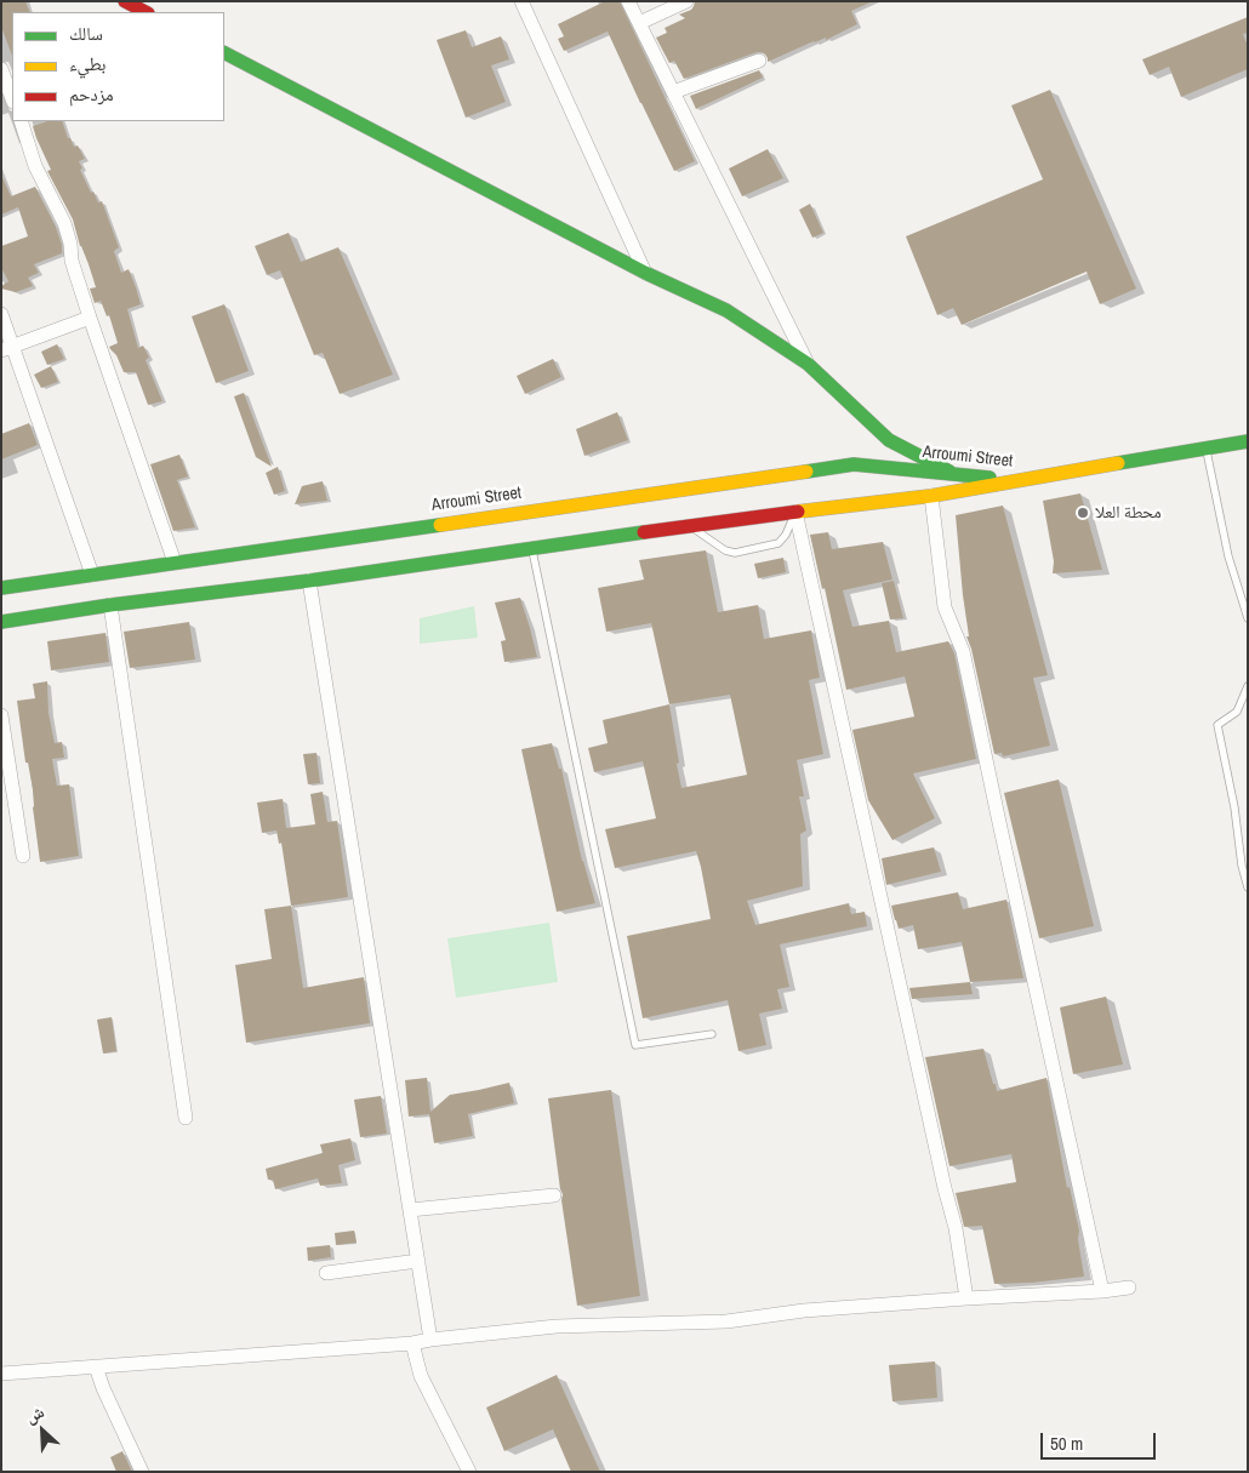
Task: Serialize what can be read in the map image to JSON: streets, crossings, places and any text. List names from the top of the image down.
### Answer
{
  "streets": {
    "main road": ["Arroumi Street"]
  },
  "places": ["محطة العلا"],
  "legend": ["سالك", "بطيء", "مزدحم"],
  "scale_bar": "50 m",
  "north": "top left"
}
